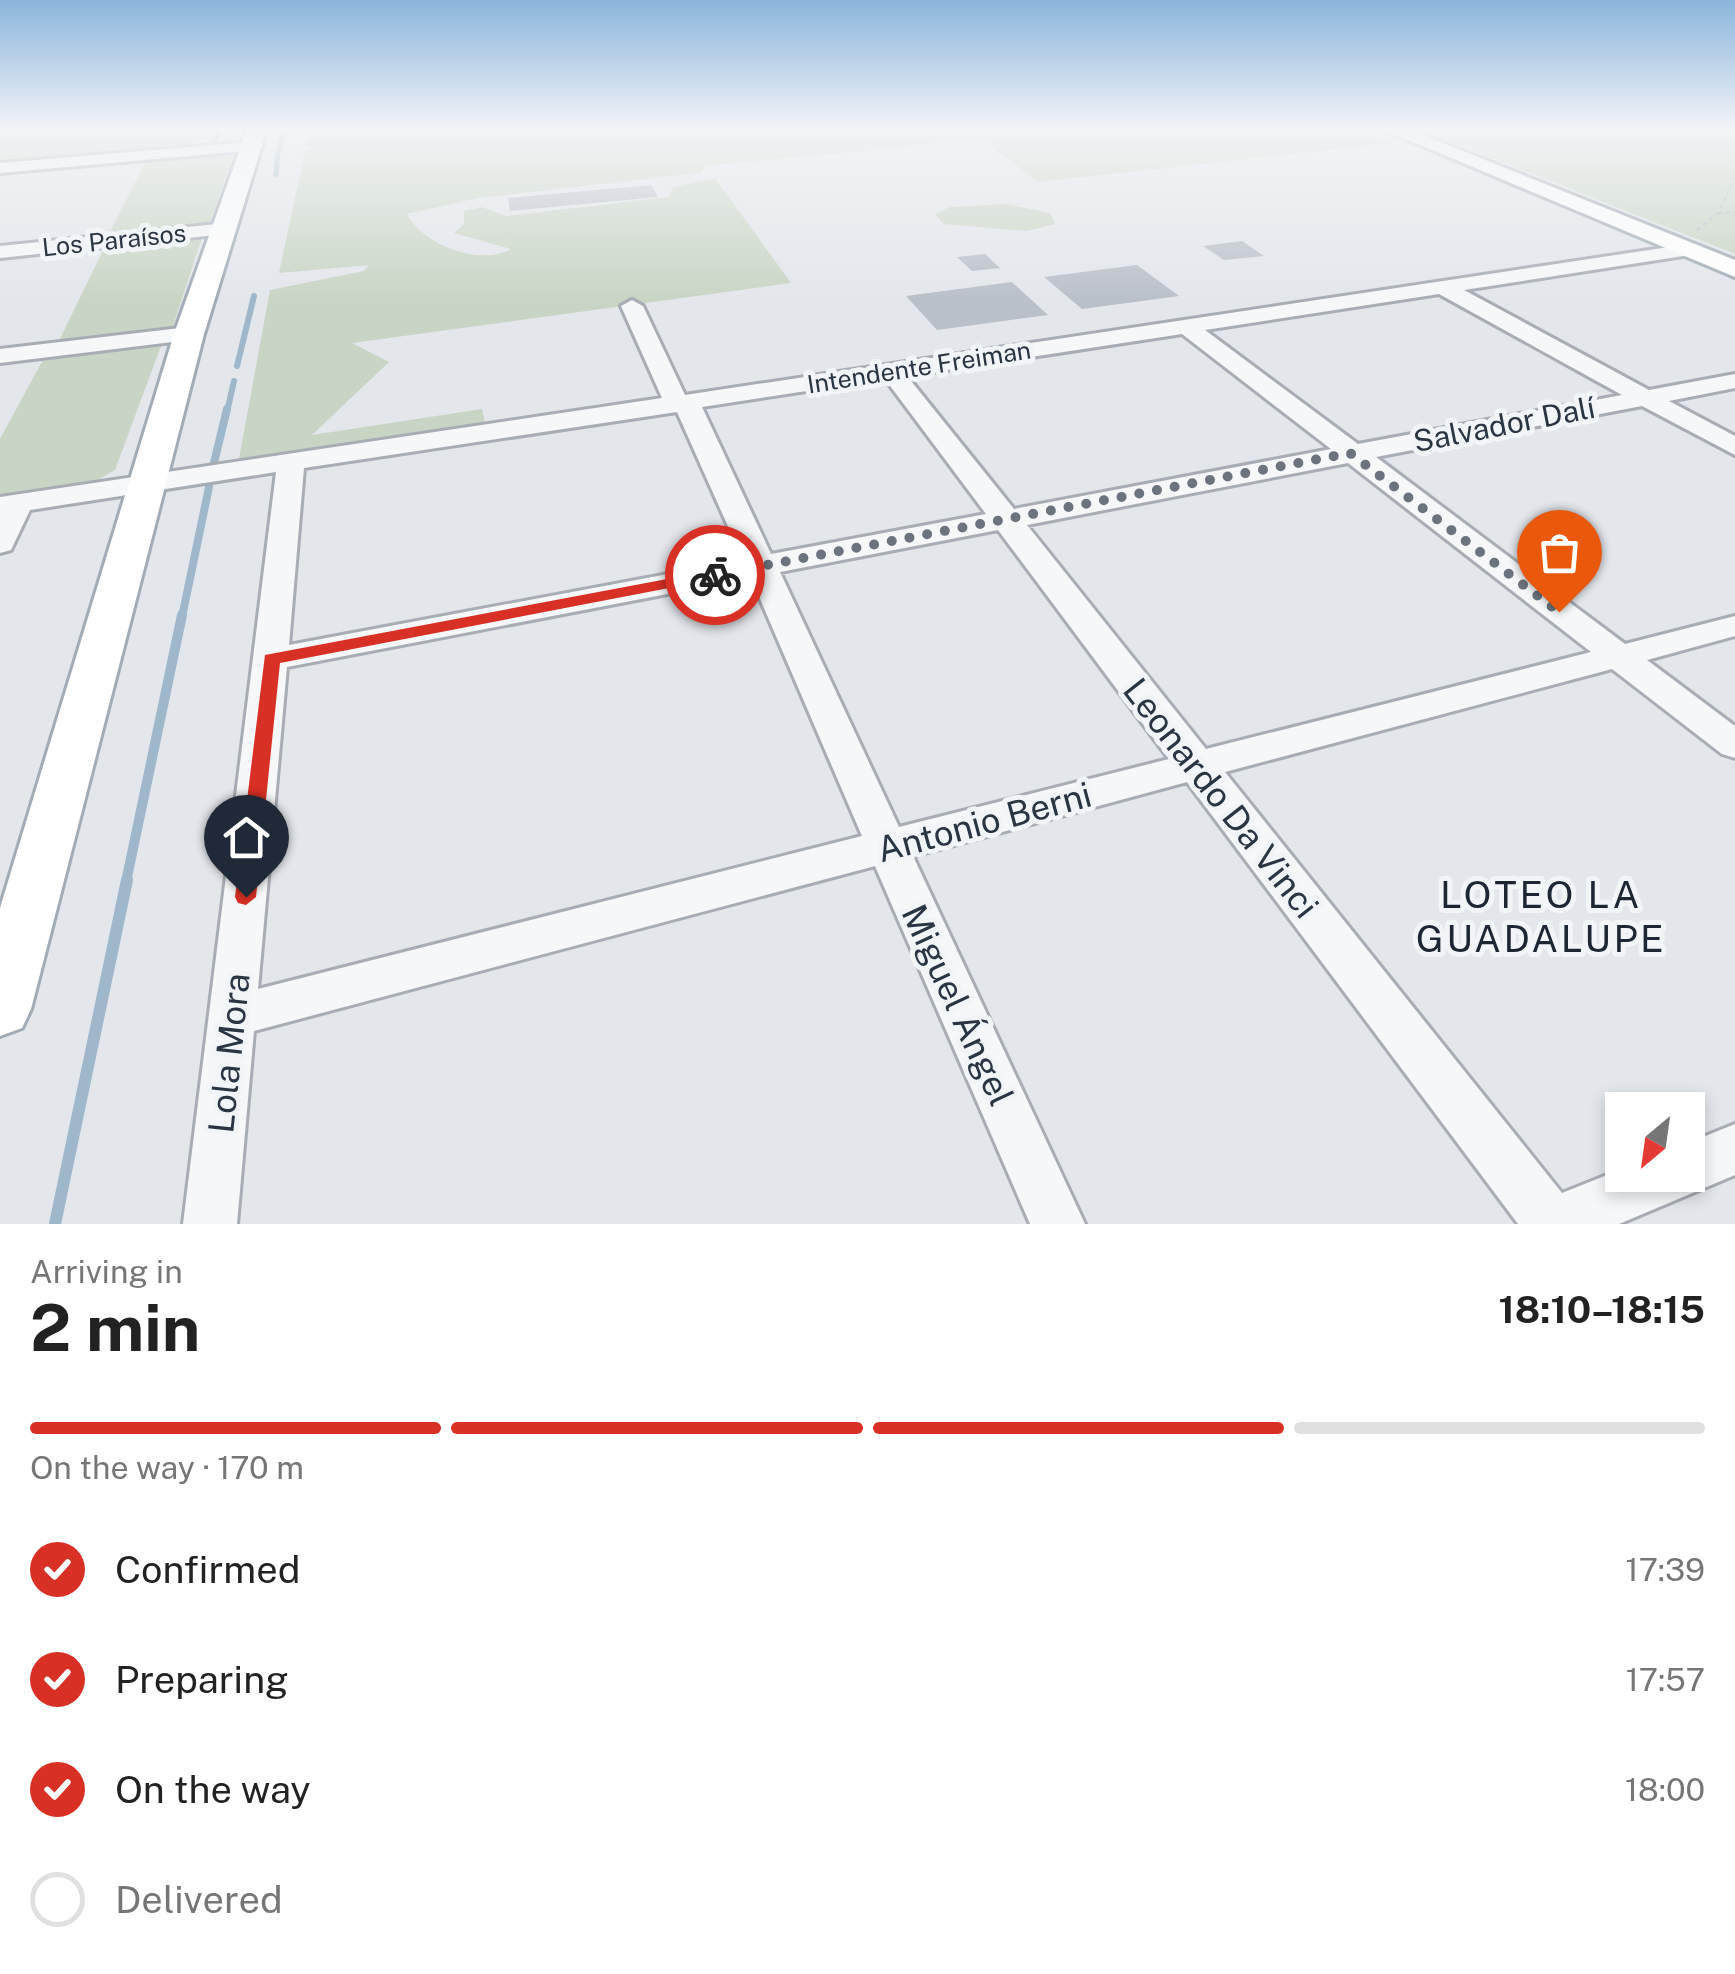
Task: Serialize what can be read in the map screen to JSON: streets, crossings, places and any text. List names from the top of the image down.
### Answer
{
  "streets": {
    "street": [
      "Los Paraísos",
      "Intendente Freiman",
      "Salvador Dalí",
      "Leonardo Da Vinci",
      "Antonio Berni",
      "Miguel Ángel",
      "Lola Mora"
    ]
  },
  "crossings": [
    ["Intendente Freiman", "Leonardo Da Vinci"],
    ["Intendente Freiman", "Miguel Ángel"],
    ["Intendente Freiman", "Lola Mora"],
    ["Salvador Dalí", "Leonardo Da Vinci"],
    ["Salvador Dalí", "Miguel Ángel"],
    ["Salvador Dalí", "Lola Mora"],
    ["Leonardo Da Vinci", "Antonio Berni"],
    ["Antonio Berni", "Miguel Ángel"],
    ["Antonio Berni", "Lola Mora"]
  ],
  "districts": ["LOTEO LA GUADALUPE"],
  "north": "bottom left",
  "page": {
    "heading": ["2 min", "Arriving in", "18:10–18:15"],
    "bar": "On the way · 170 m",
    "list": [
      ["Confirmed", "17:39"],
      ["Preparing", "17:57"],
      ["On the way", "18:00"],
      "Delivered"
    ]
  }
}
